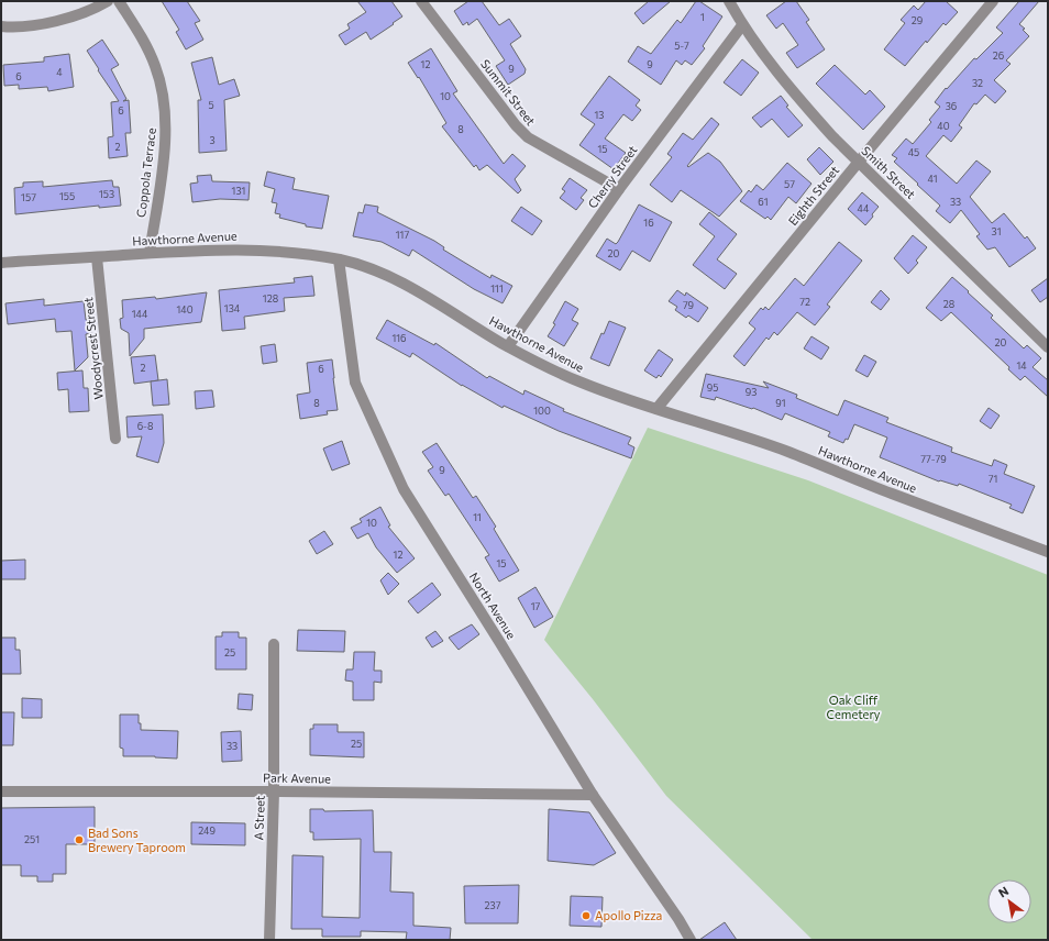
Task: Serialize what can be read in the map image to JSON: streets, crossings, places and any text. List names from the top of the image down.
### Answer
{
  "streets": {
    "street": [
      "Summit Street",
      "Coppola Terrace",
      "Smith Street",
      "Cherry Street",
      "Eighth Street",
      "Hawthorne Avenue",
      "Woodycrest Street",
      "North Avenue",
      "Park Avenue",
      "A Street"
    ]
  },
  "crossings": [
    ["Summit Street", "Cherry Street"],
    ["Coppola Terrace", "Hawthorne Avenue"],
    ["Smith Street", "Cherry Street"],
    ["Smith Street", "Eighth Street"],
    ["Cherry Street", "Hawthorne Avenue"],
    ["Eighth Street", "Hawthorne Avenue"],
    ["Hawthorne Avenue", "Woodycrest Street"],
    ["Hawthorne Avenue", "North Avenue"],
    ["North Avenue", "Park Avenue"],
    ["Park Avenue", "A Street"]
  ],
  "parks": ["Oak Cliff Cemetery"],
  "places": ["Bad Sons Brewery Taproom", "Apollo Pizza"],
  "house_numbers": [
    "1",
    "29",
    "5-7",
    "26",
    "12",
    "9",
    "9",
    "4",
    "6",
    "32",
    "10",
    "5",
    "36",
    "6",
    "13",
    "40",
    "8",
    "3",
    "2",
    "15",
    "45",
    "41",
    "57",
    "131",
    "153",
    "155",
    "157",
    "61",
    "33",
    "44",
    "16",
    "31",
    "117",
    "20",
    "111",
    "128",
    "72",
    "28",
    "79",
    "134",
    "140",
    "144",
    "116",
    "20",
    "14",
    "2",
    "6",
    "95",
    "93",
    "8",
    "91",
    "100",
    "6-8",
    "77-79",
    "9",
    "71",
    "11",
    "10",
    "12",
    "15",
    "17",
    "25",
    "25",
    "33",
    "249",
    "251",
    "237"
  ],
  "north": "top left"
}
